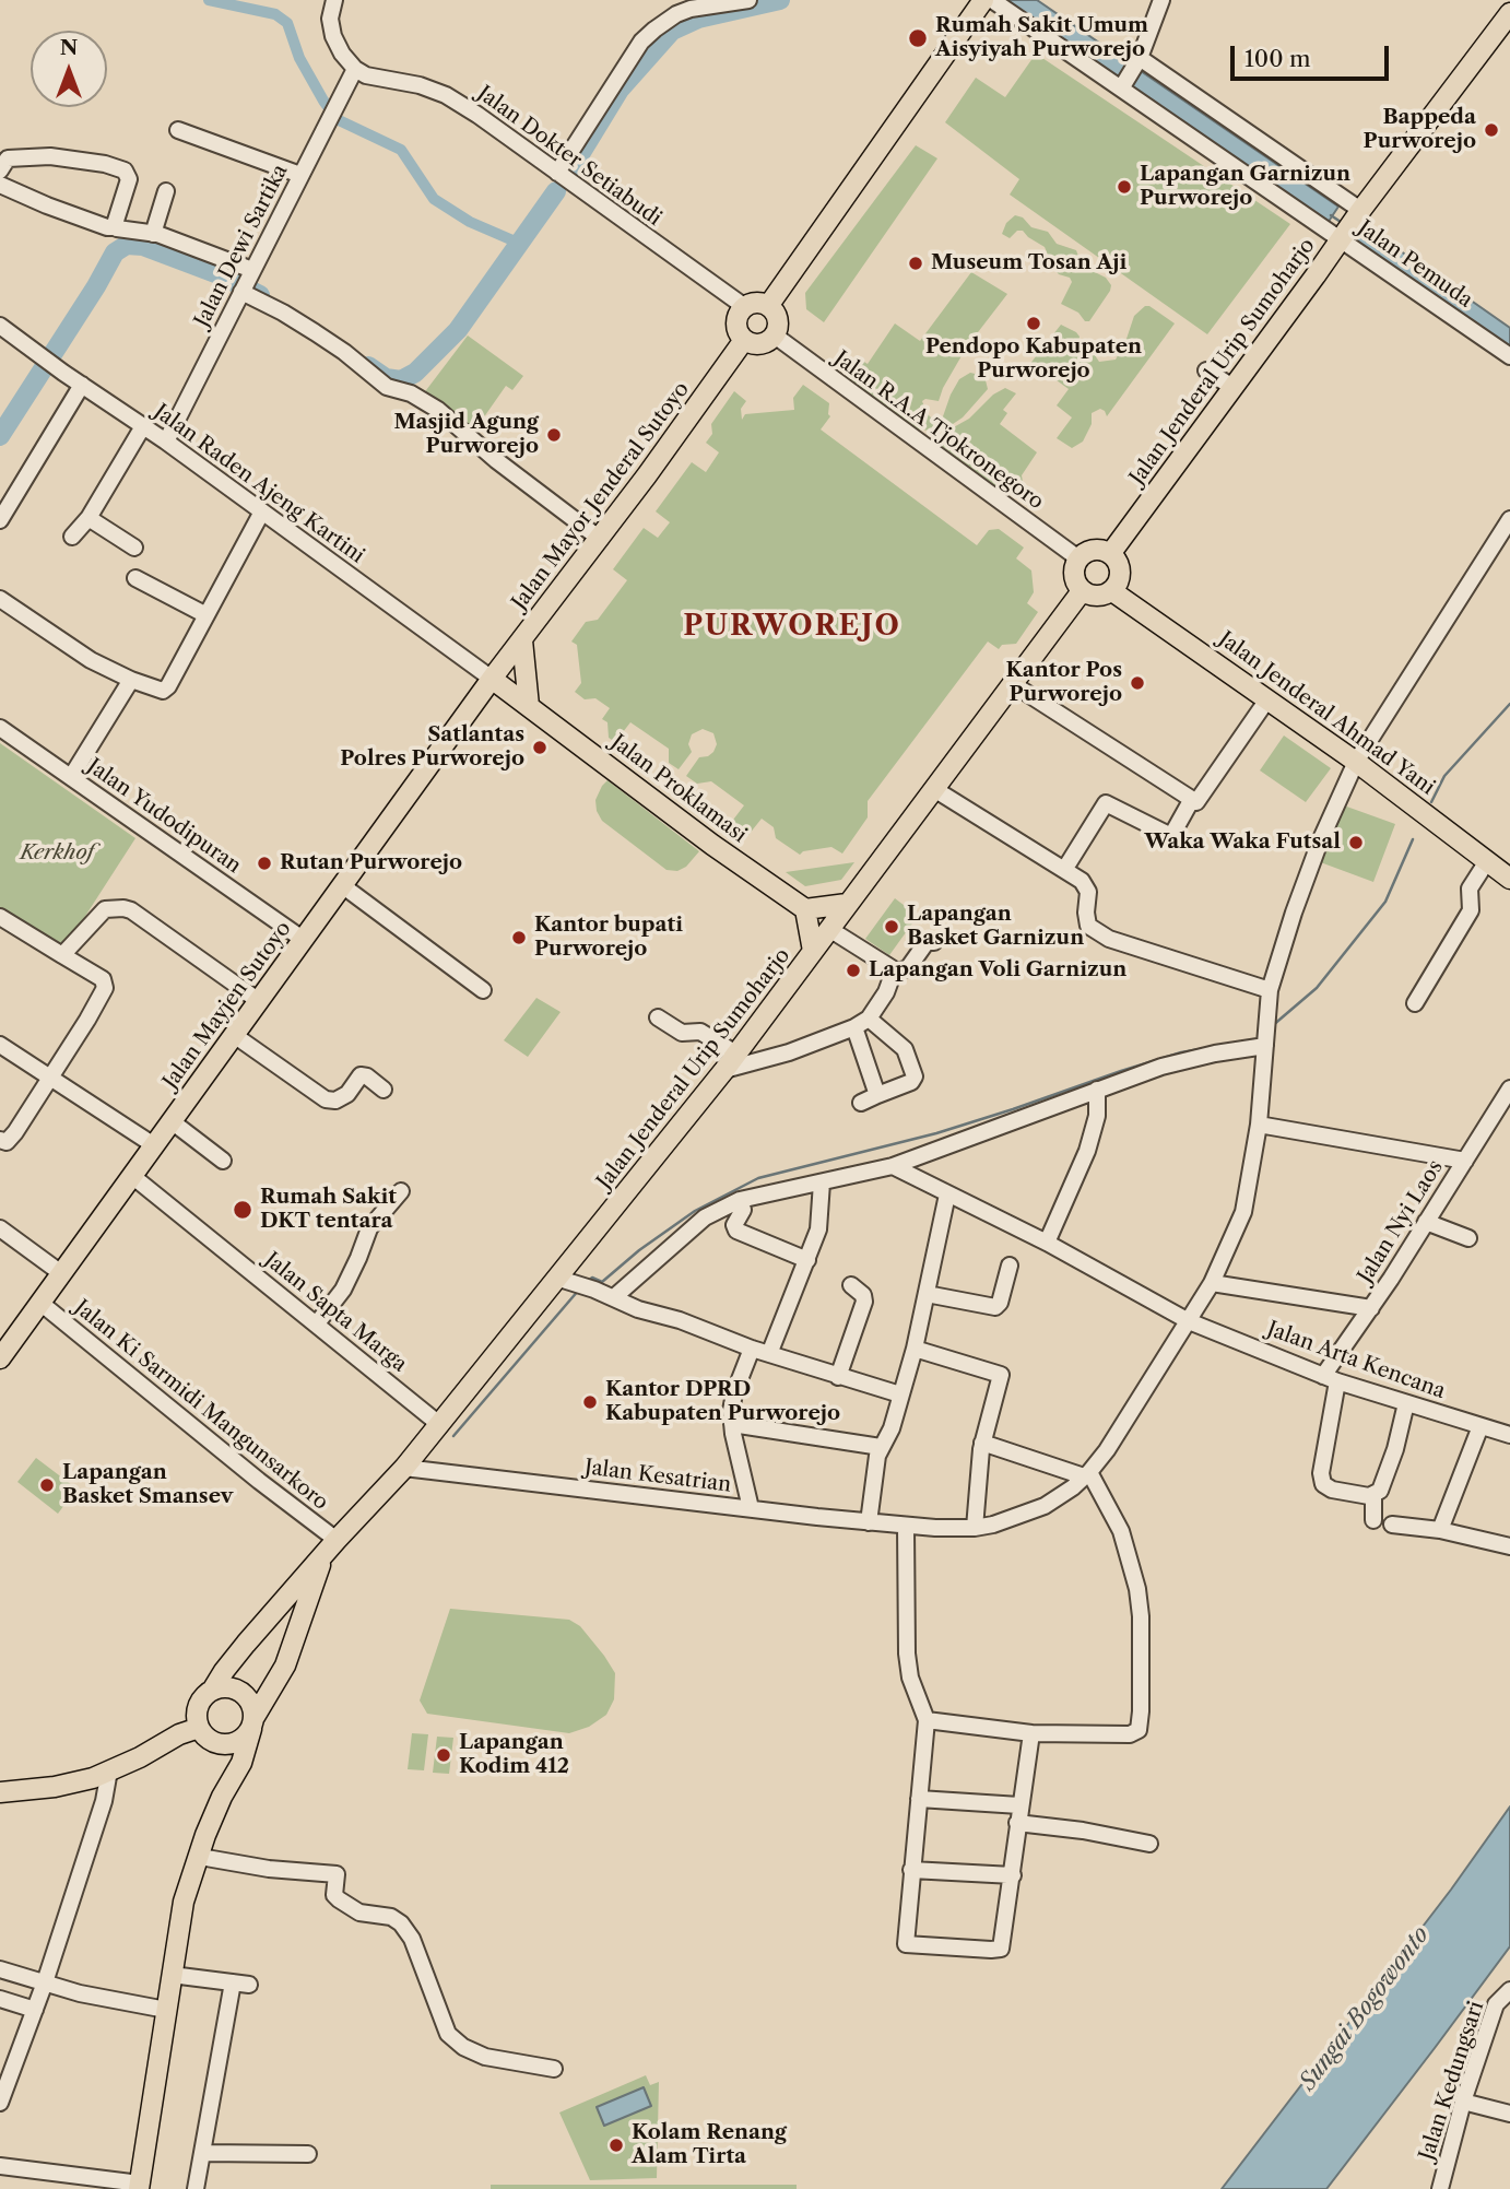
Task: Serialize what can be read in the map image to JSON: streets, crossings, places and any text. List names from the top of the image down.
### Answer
{
  "streets": {
    "main road": [
      "Jalan Jenderal Urip Sumoharjo",
      "Jalan Mayor Jenderal Sutoyo",
      "Jalan Jenderal Ahmad Yani",
      "Jalan Proklamasi",
      "Jalan Mayjen Sutoyo"
    ],
    "street": [
      "Jalan Dokter Setiabudi",
      "Jalan Dewi Sartika",
      "Jalan Pemuda",
      "Jalan R.A.A Tjokronegoro",
      "Jalan Raden Ajeng Kartini",
      "Jalan Yudodipuran",
      "Jalan Nyi Laos",
      "Jalan Sapta Marga",
      "Jalan Arta Kencana",
      "Jalan Ki Sarmidi Mangunsarkoro",
      "Jalan Kesatrian",
      "Jalan Kedungsari"
    ]
  },
  "crossings": [
    ["Jalan Dokter Setiabudi", "Jalan Dewi Sartika"],
    ["Jalan Dokter Setiabudi", "Jalan R.A.A Tjokronegoro"],
    ["Jalan Dokter Setiabudi", "Jalan Mayor Jenderal Sutoyo"],
    ["Jalan Dewi Sartika", "Jalan Raden Ajeng Kartini"],
    ["Jalan Pemuda", "Jalan Jenderal Urip Sumoharjo"],
    ["Jalan Jenderal Urip Sumoharjo", "Jalan R.A.A Tjokronegoro"],
    ["Jalan Jenderal Urip Sumoharjo", "Jalan Jenderal Ahmad Yani"],
    ["Jalan Jenderal Urip Sumoharjo", "Jalan Sapta Marga"],
    ["Jalan Jenderal Urip Sumoharjo", "Jalan Ki Sarmidi Mangunsarkoro"],
    ["Jalan Jenderal Urip Sumoharjo", "Jalan Kesatrian"],
    ["Jalan R.A.A Tjokronegoro", "Jalan Mayor Jenderal Sutoyo"],
    ["Jalan R.A.A Tjokronegoro", "Jalan Jenderal Ahmad Yani"],
    ["Jalan Raden Ajeng Kartini", "Jalan Mayor Jenderal Sutoyo"],
    ["Jalan Raden Ajeng Kartini", "Jalan Proklamasi"],
    ["Jalan Raden Ajeng Kartini", "Jalan Mayjen Sutoyo"],
    ["Jalan Mayor Jenderal Sutoyo", "Jalan Proklamasi"],
    ["Jalan Mayor Jenderal Sutoyo", "Jalan Mayjen Sutoyo"],
    ["Jalan Jenderal Ahmad Yani", "Jalan Kesatrian"],
    ["Jalan Proklamasi", "Jalan Mayjen Sutoyo"],
    ["Jalan Yudodipuran", "Jalan Mayjen Sutoyo"],
    ["Jalan Mayjen Sutoyo", "Jalan Sapta Marga"],
    ["Jalan Mayjen Sutoyo", "Jalan Ki Sarmidi Mangunsarkoro"],
    ["Jalan Nyi Laos", "Jalan Arta Kencana"],
    ["Jalan Arta Kencana", "Jalan Kesatrian"]
  ],
  "districts": ["PURWOREJO"],
  "water": ["Sungai Bogowonto"],
  "parks": ["Kerkhof"],
  "places": [
    "Rumah Sakit Umum Aisyiyah Purworejo",
    "Bappeda Purworejo",
    "Lapangan Garnizun Purworejo",
    "Museum Tosan Aji",
    "Pendopo Kabupaten Purworejo",
    "Masjid Agung Purworejo",
    "Kantor Pos Purworejo",
    "Satlantas Polres Purworejo",
    "Waka Waka Futsal",
    "Rutan Purworejo",
    "Lapangan Basket Garnizun",
    "Kantor bupati Purworejo",
    "Lapangan Voli Garnizun",
    "Rumah Sakit DKT tentara",
    "Kantor DPRD Kabupaten Purworejo",
    "Lapangan Basket Smansev",
    "Lapangan Kodim 412",
    "Kolam Renang Alam Tirta"
  ],
  "scale_bar": "100 m",
  "north": "top"
}
